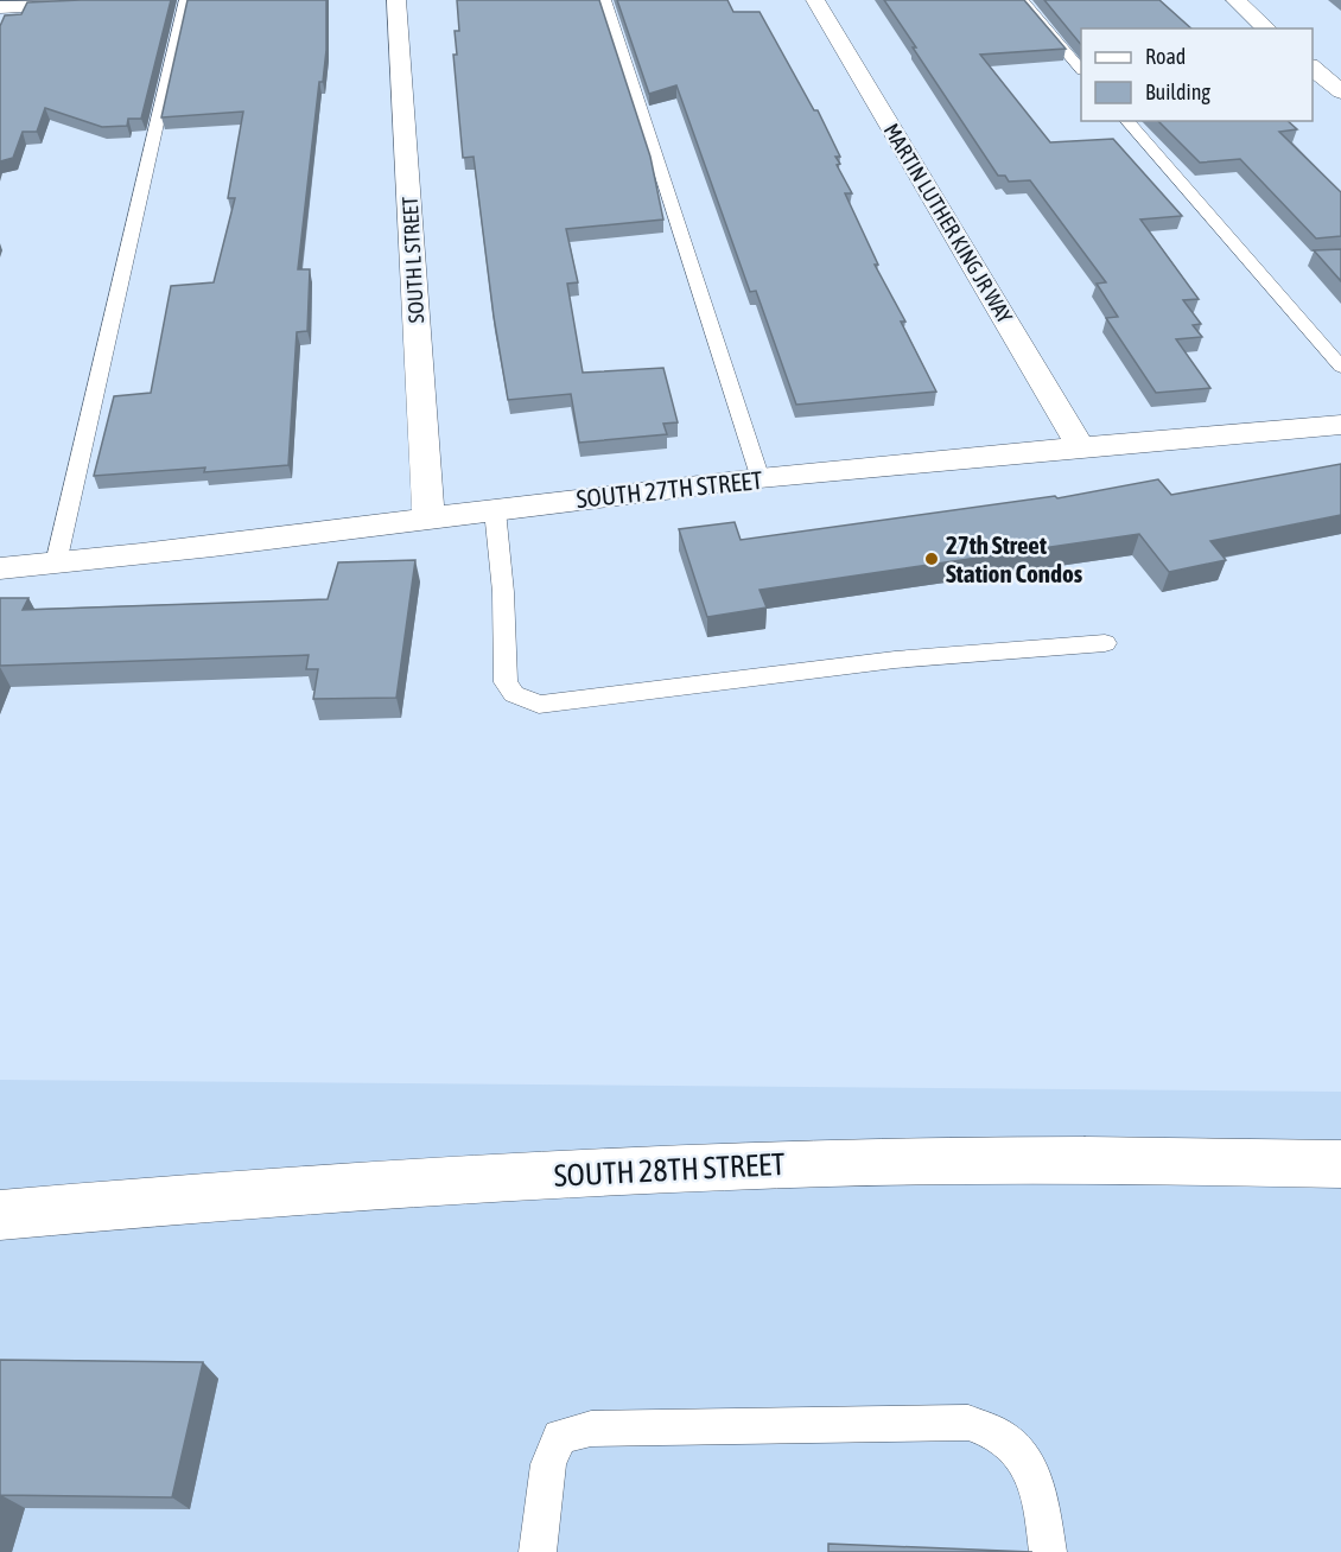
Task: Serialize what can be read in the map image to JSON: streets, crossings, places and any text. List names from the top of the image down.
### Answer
{
  "streets": {
    "street": [
      "MARTIN LUTHER KING JR WAY",
      "SOUTH L STREET",
      "SOUTH 27TH STREET",
      "SOUTH 28TH STREET"
    ]
  },
  "crossings": [
    ["MARTIN LUTHER KING JR WAY", "SOUTH 27TH STREET"],
    ["SOUTH L STREET", "SOUTH 27TH STREET"]
  ],
  "places": ["27th Street Station Condos"],
  "legend": ["Road", "Building"]
}
